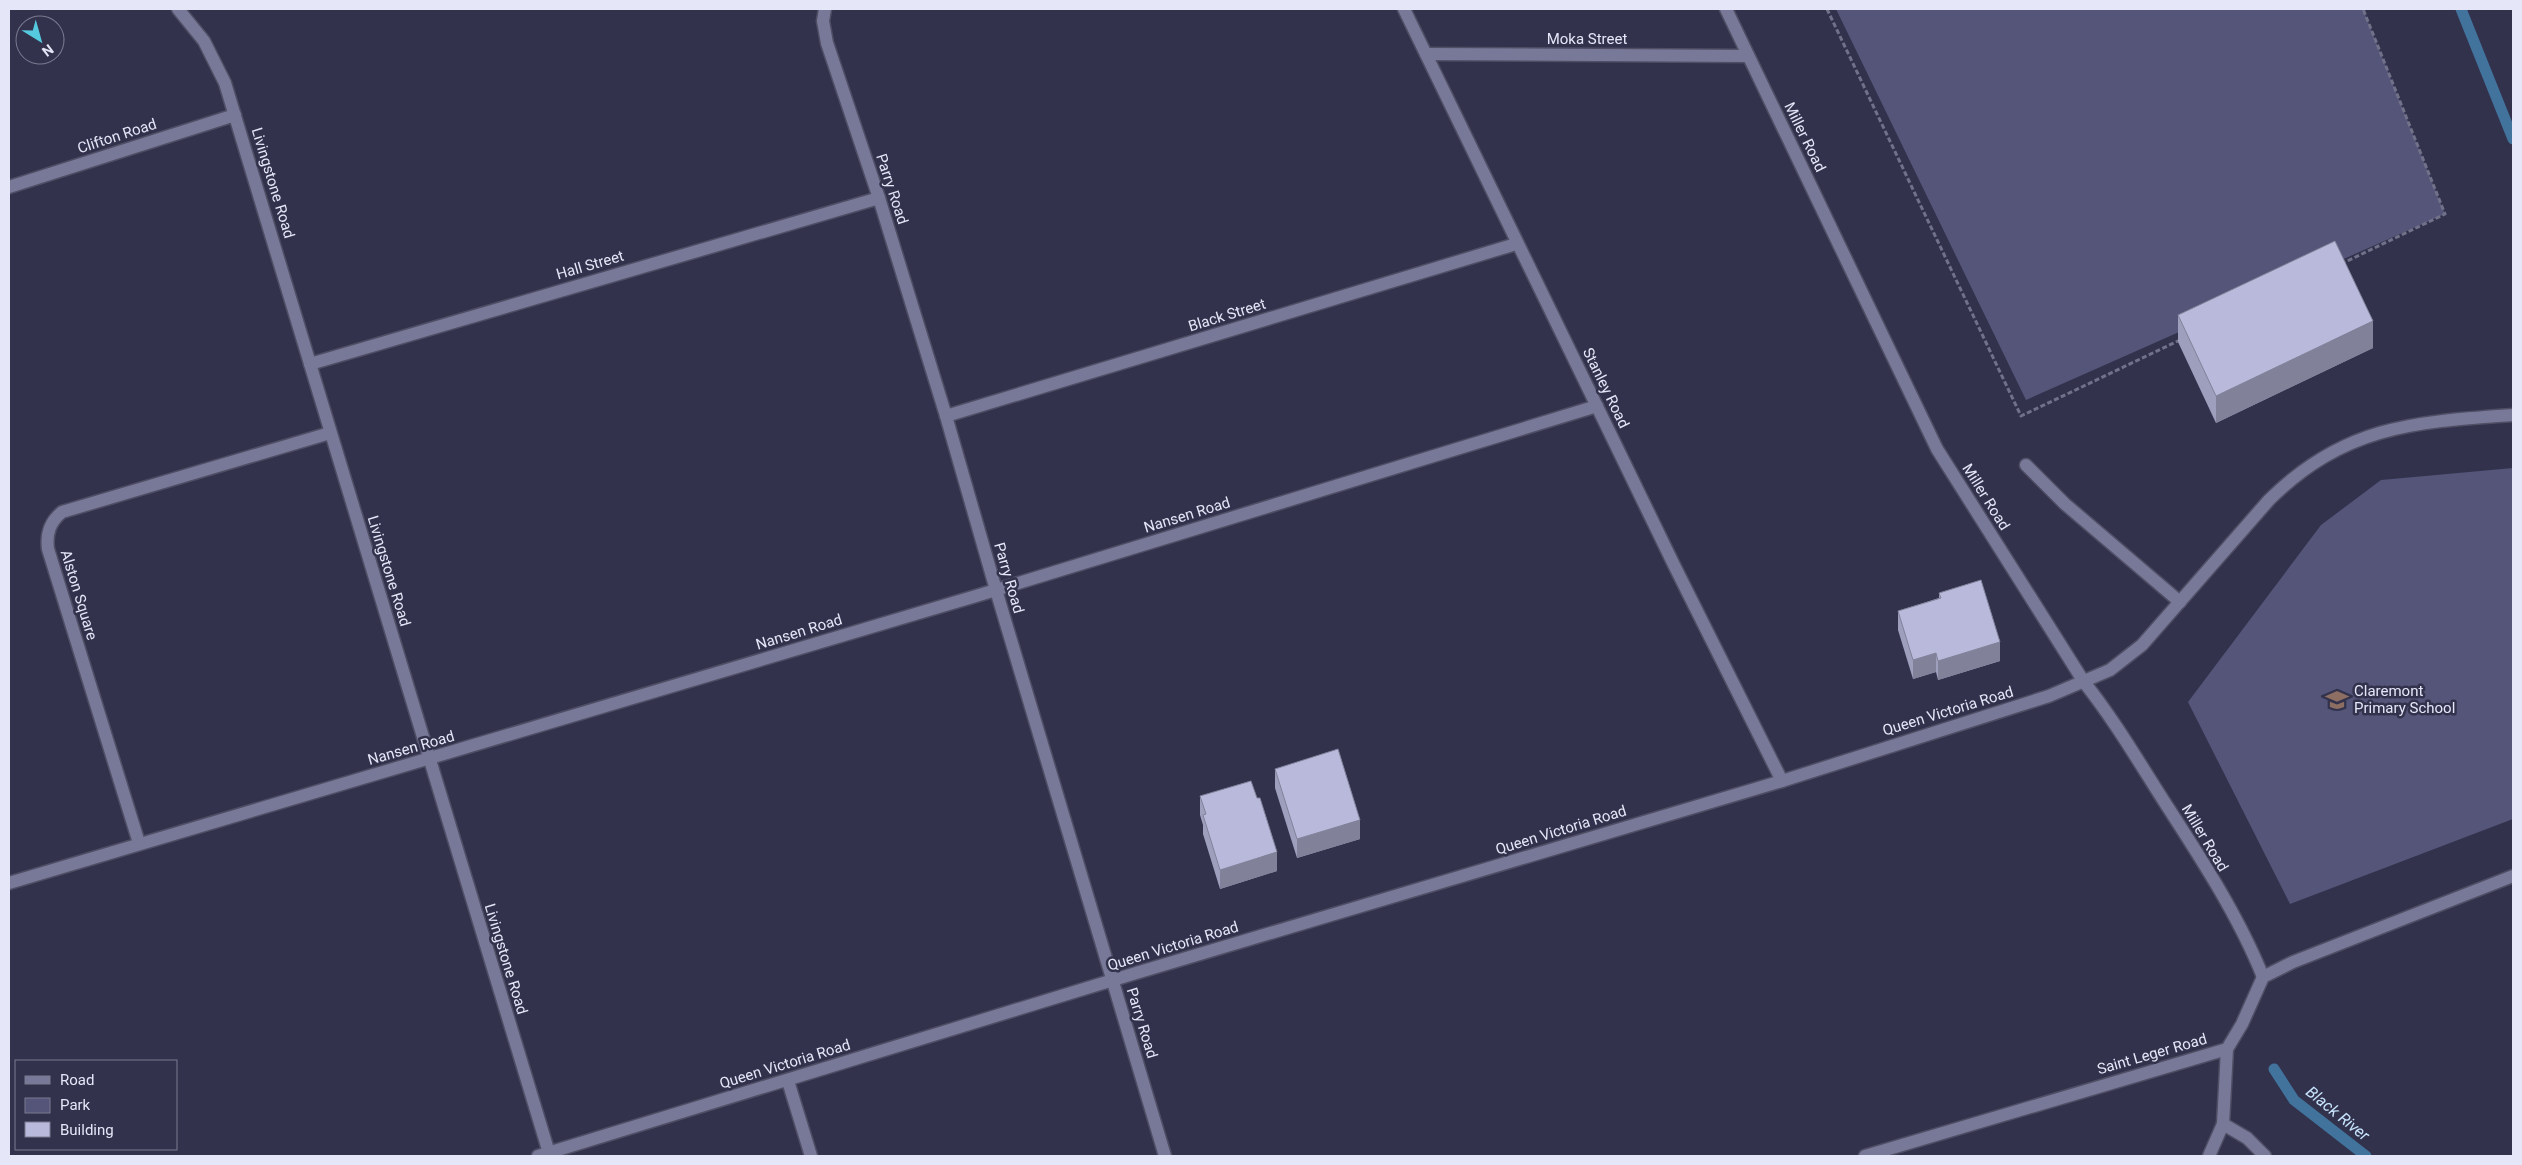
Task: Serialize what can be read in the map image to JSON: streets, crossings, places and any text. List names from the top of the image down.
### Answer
{
  "streets": {
    "street": [
      "Moka Street",
      "Clifton Road",
      "Miller Road",
      "Livingstone Road",
      "Parry Road",
      "Hall Street",
      "Black Street",
      "Stanley Road",
      "Nansen Road",
      "Alston Square",
      "Queen Victoria Road",
      "Saint Leger Road"
    ]
  },
  "crossings": [
    ["Moka Street", "Miller Road"],
    ["Moka Street", "Stanley Road"],
    ["Clifton Road", "Livingstone Road"],
    ["Miller Road", "Queen Victoria Road"],
    ["Miller Road", "Saint Leger Road"],
    ["Livingstone Road", "Hall Street"],
    ["Livingstone Road", "Nansen Road"],
    ["Livingstone Road", "Alston Square"],
    ["Livingstone Road", "Queen Victoria Road"],
    ["Parry Road", "Hall Street"],
    ["Parry Road", "Black Street"],
    ["Parry Road", "Nansen Road"],
    ["Parry Road", "Queen Victoria Road"],
    ["Black Street", "Stanley Road"],
    ["Stanley Road", "Nansen Road"],
    ["Stanley Road", "Queen Victoria Road"],
    ["Nansen Road", "Alston Square"]
  ],
  "water": ["Black River"],
  "places": {
    "school or university": ["Claremont Primary School"]
  },
  "legend": ["Road", "Park", "Building"],
  "north": "bottom right"
}
